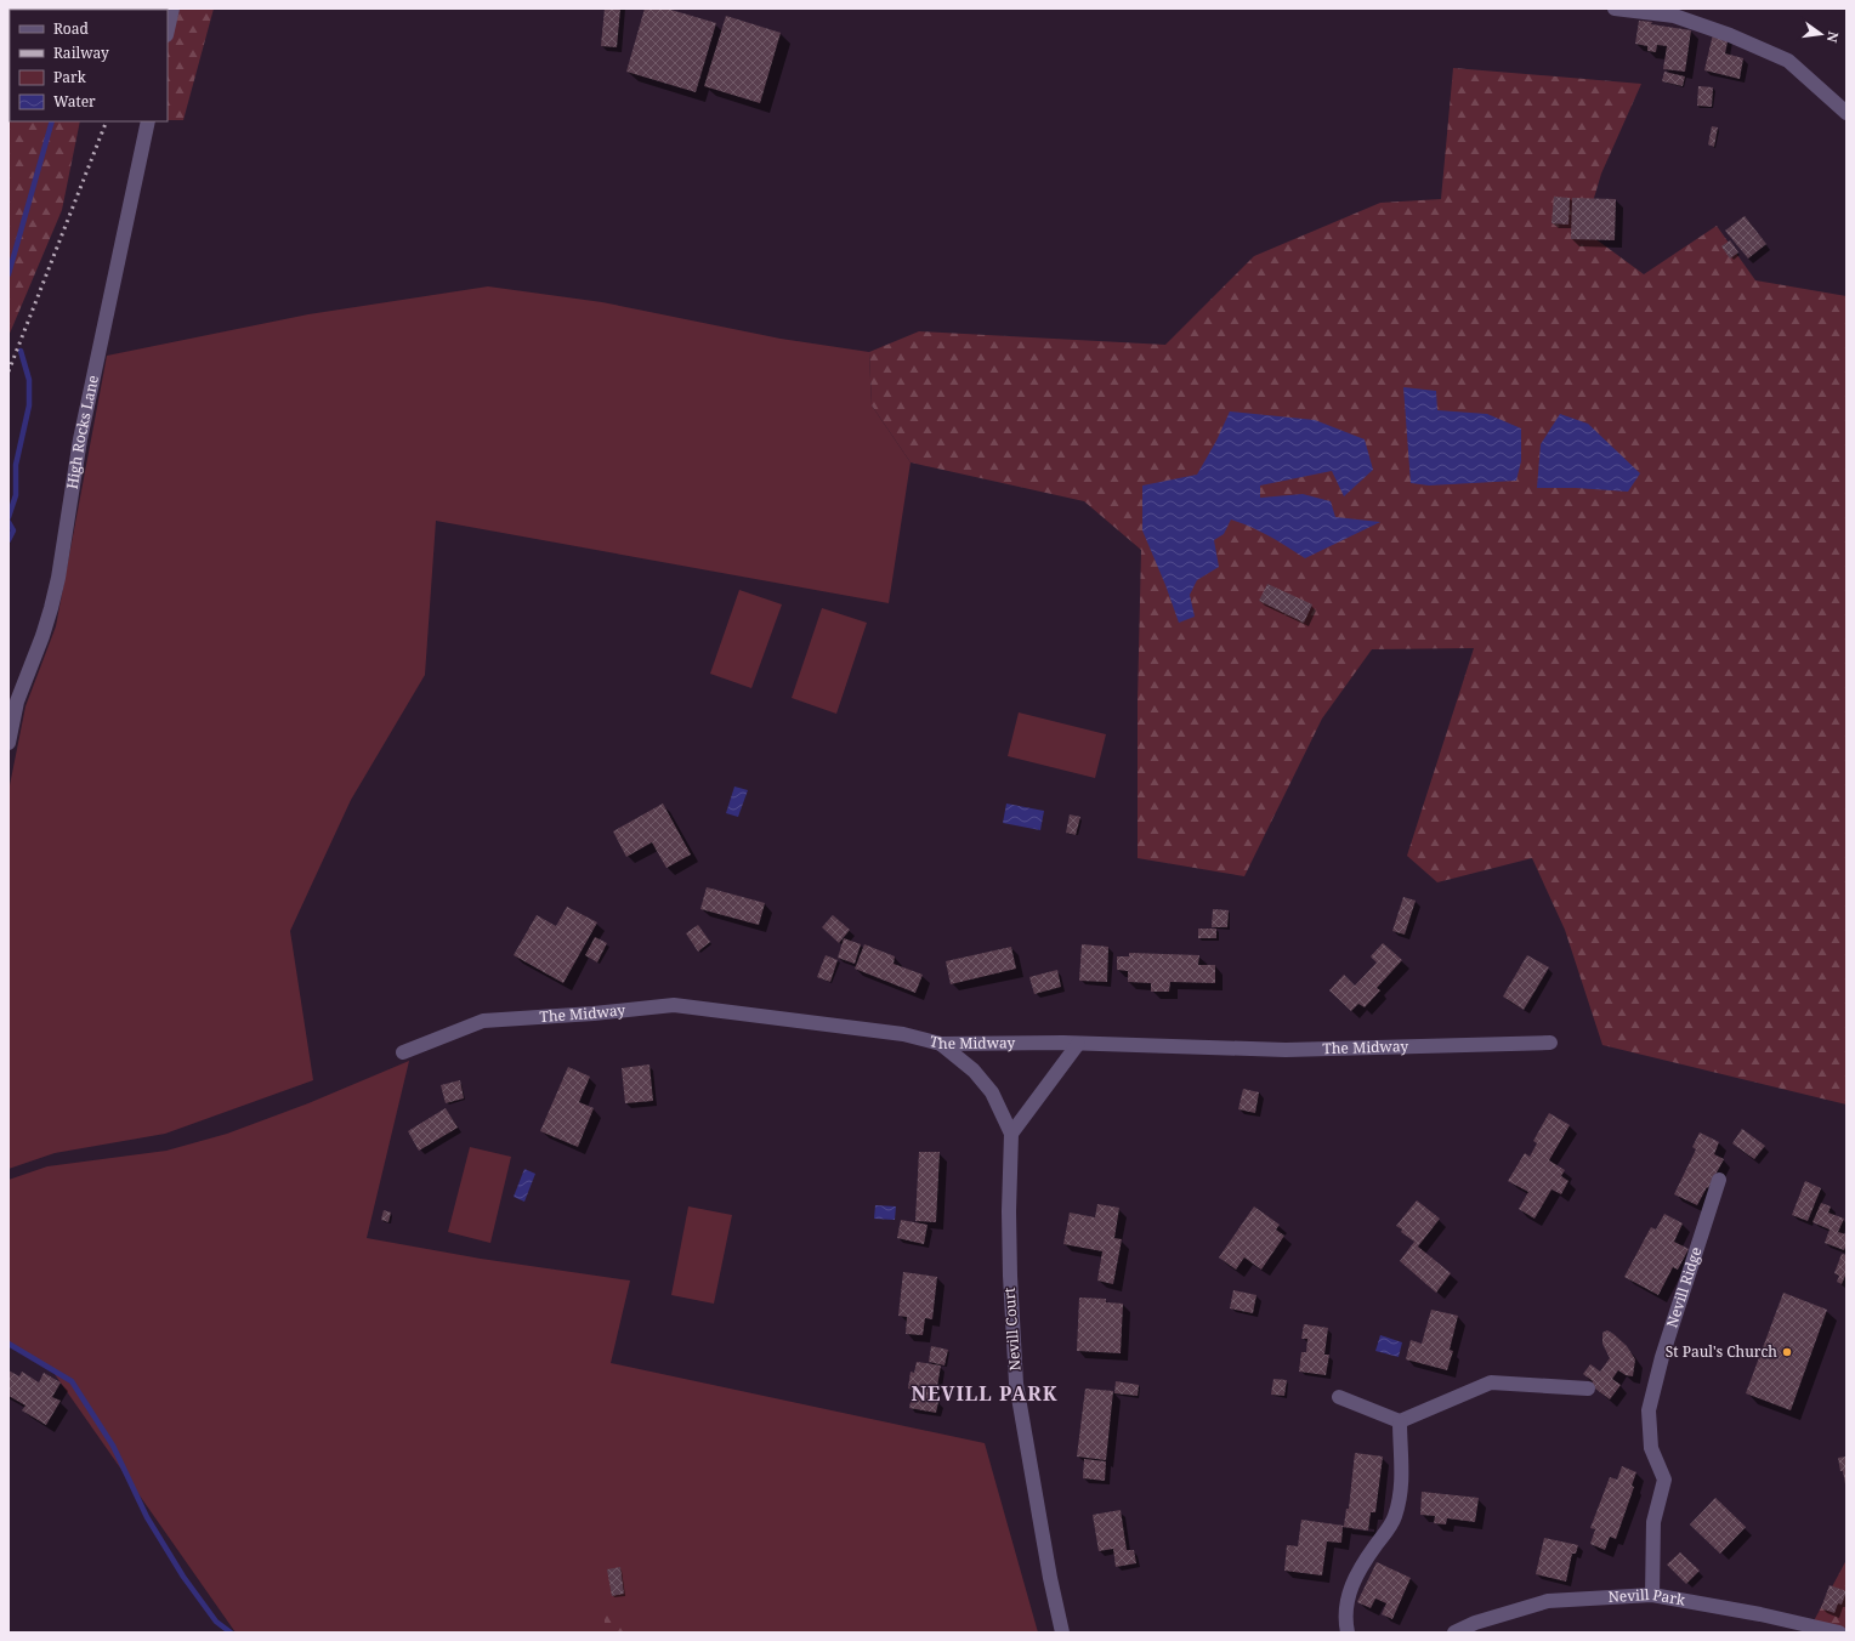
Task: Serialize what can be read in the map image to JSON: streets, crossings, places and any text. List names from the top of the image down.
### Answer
{
  "streets": {
    "street": [
      "High Rocks Lane",
      "The Midway",
      "Nevill Ridge",
      "Nevill Court",
      "Nevill Park"
    ]
  },
  "crossings": [
    ["Nevill Ridge", "Nevill Park"]
  ],
  "districts": ["NEVILL PARK"],
  "places": ["St Paul's Church"],
  "legend": [
    "Road",
    "Railway",
    "Park",
    "Water"
  ],
  "north": "right"
}
